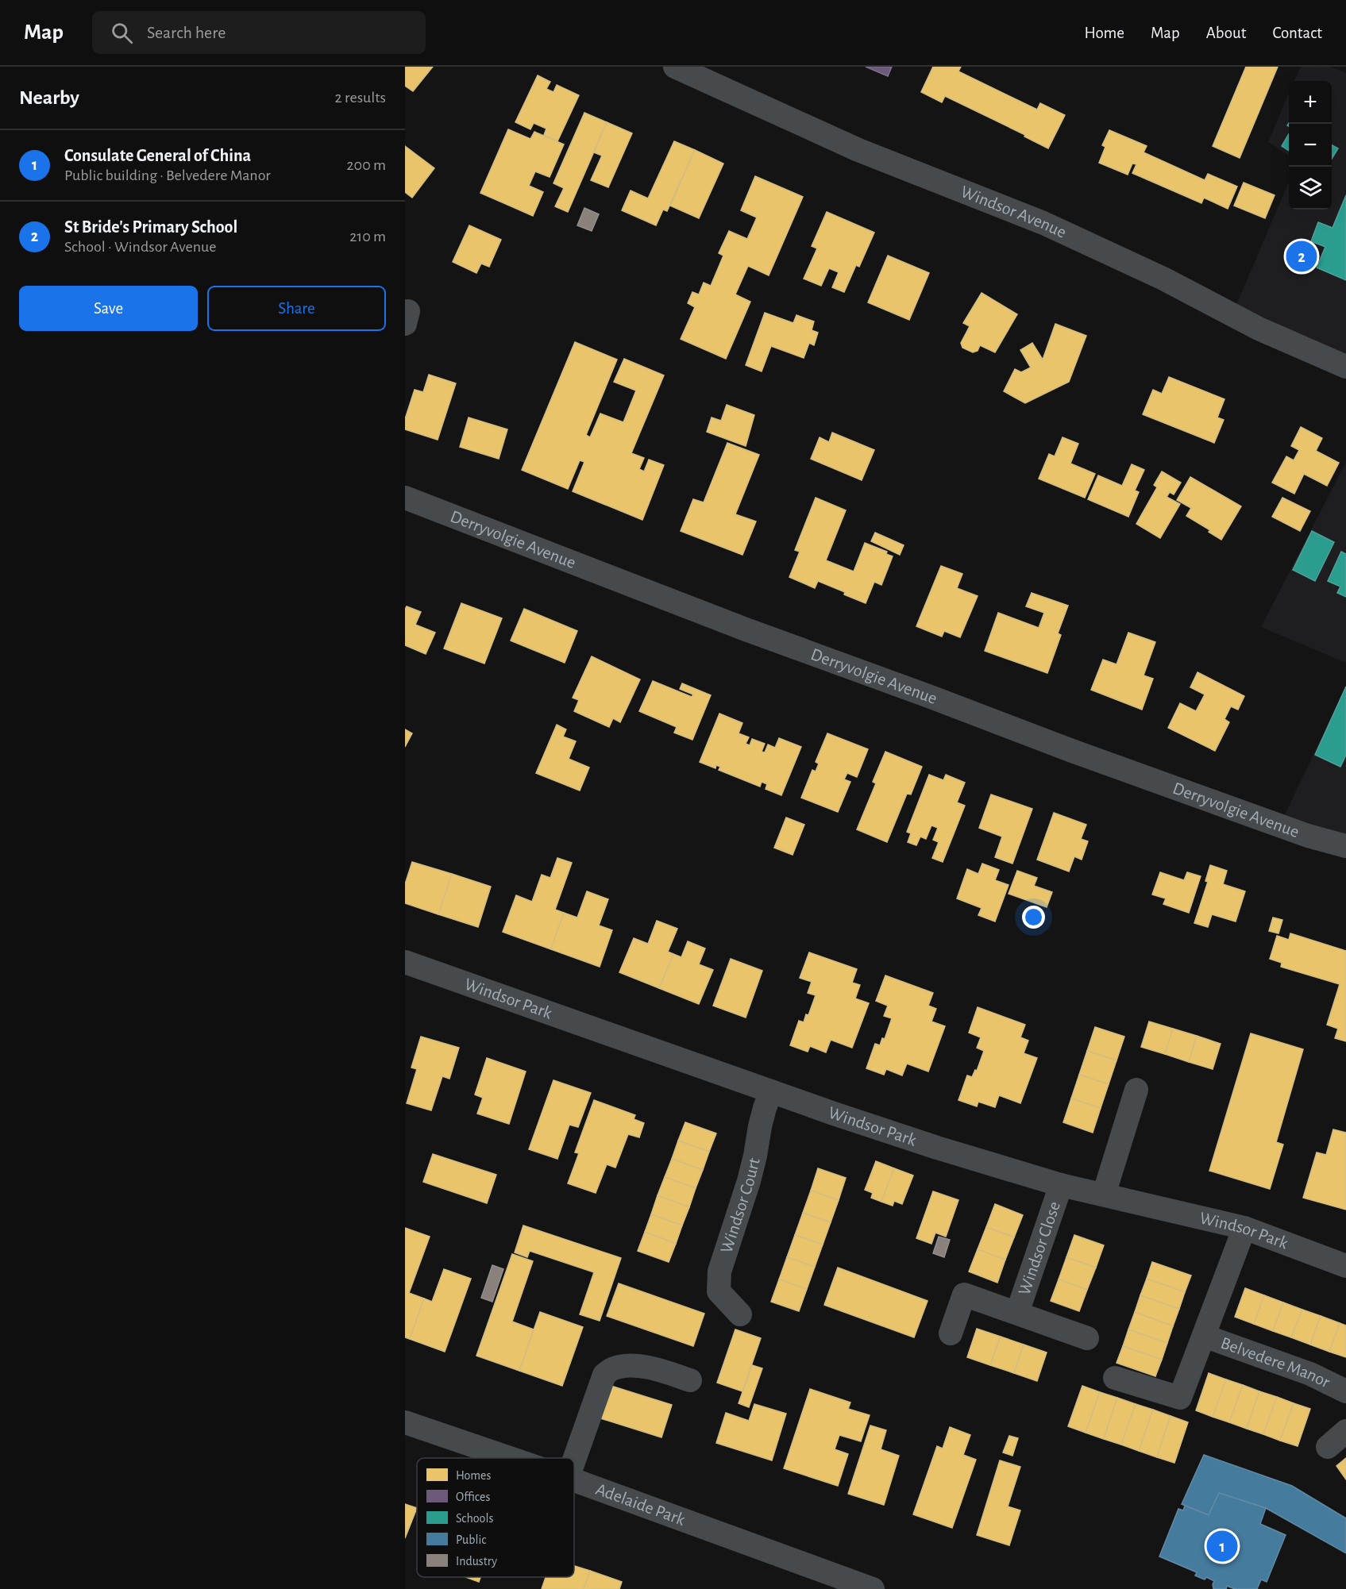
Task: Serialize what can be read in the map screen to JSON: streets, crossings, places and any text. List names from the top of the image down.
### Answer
{
  "streets": {
    "street": [
      "Windsor Avenue",
      "Derryvolgie Avenue",
      "Windsor Park",
      "Windsor Court",
      "Windsor Close",
      "Belvedere Manor",
      "Adelaide Park"
    ]
  },
  "crossings": [
    ["Windsor Park", "Windsor Court"],
    ["Windsor Park", "Windsor Close"],
    ["Windsor Park", "Belvedere Manor"]
  ],
  "legend": [
    "Homes",
    "Offices",
    "Schools",
    "Public",
    "Industry"
  ],
  "page": {
    "header": "Map",
    "search": "Search here",
    "nav": [
      "Home",
      "Map",
      "About",
      "Contact"
    ],
    "heading": ["Nearby", "2 results"],
    "map_buttons": ["+", "−"],
    "list": [
      {
        "mark": "1",
        "name": "Consulate General of China",
        "note": "Public building · Belvedere Manor",
        "value": "200 m"
      },
      {
        "mark": "2",
        "name": "St Bride's Primary School",
        "note": "School · Windsor Avenue",
        "value": "210 m"
      }
    ],
    "pins": ["2", "1"],
    "buttons": ["Save", "Share"]
  }
}
